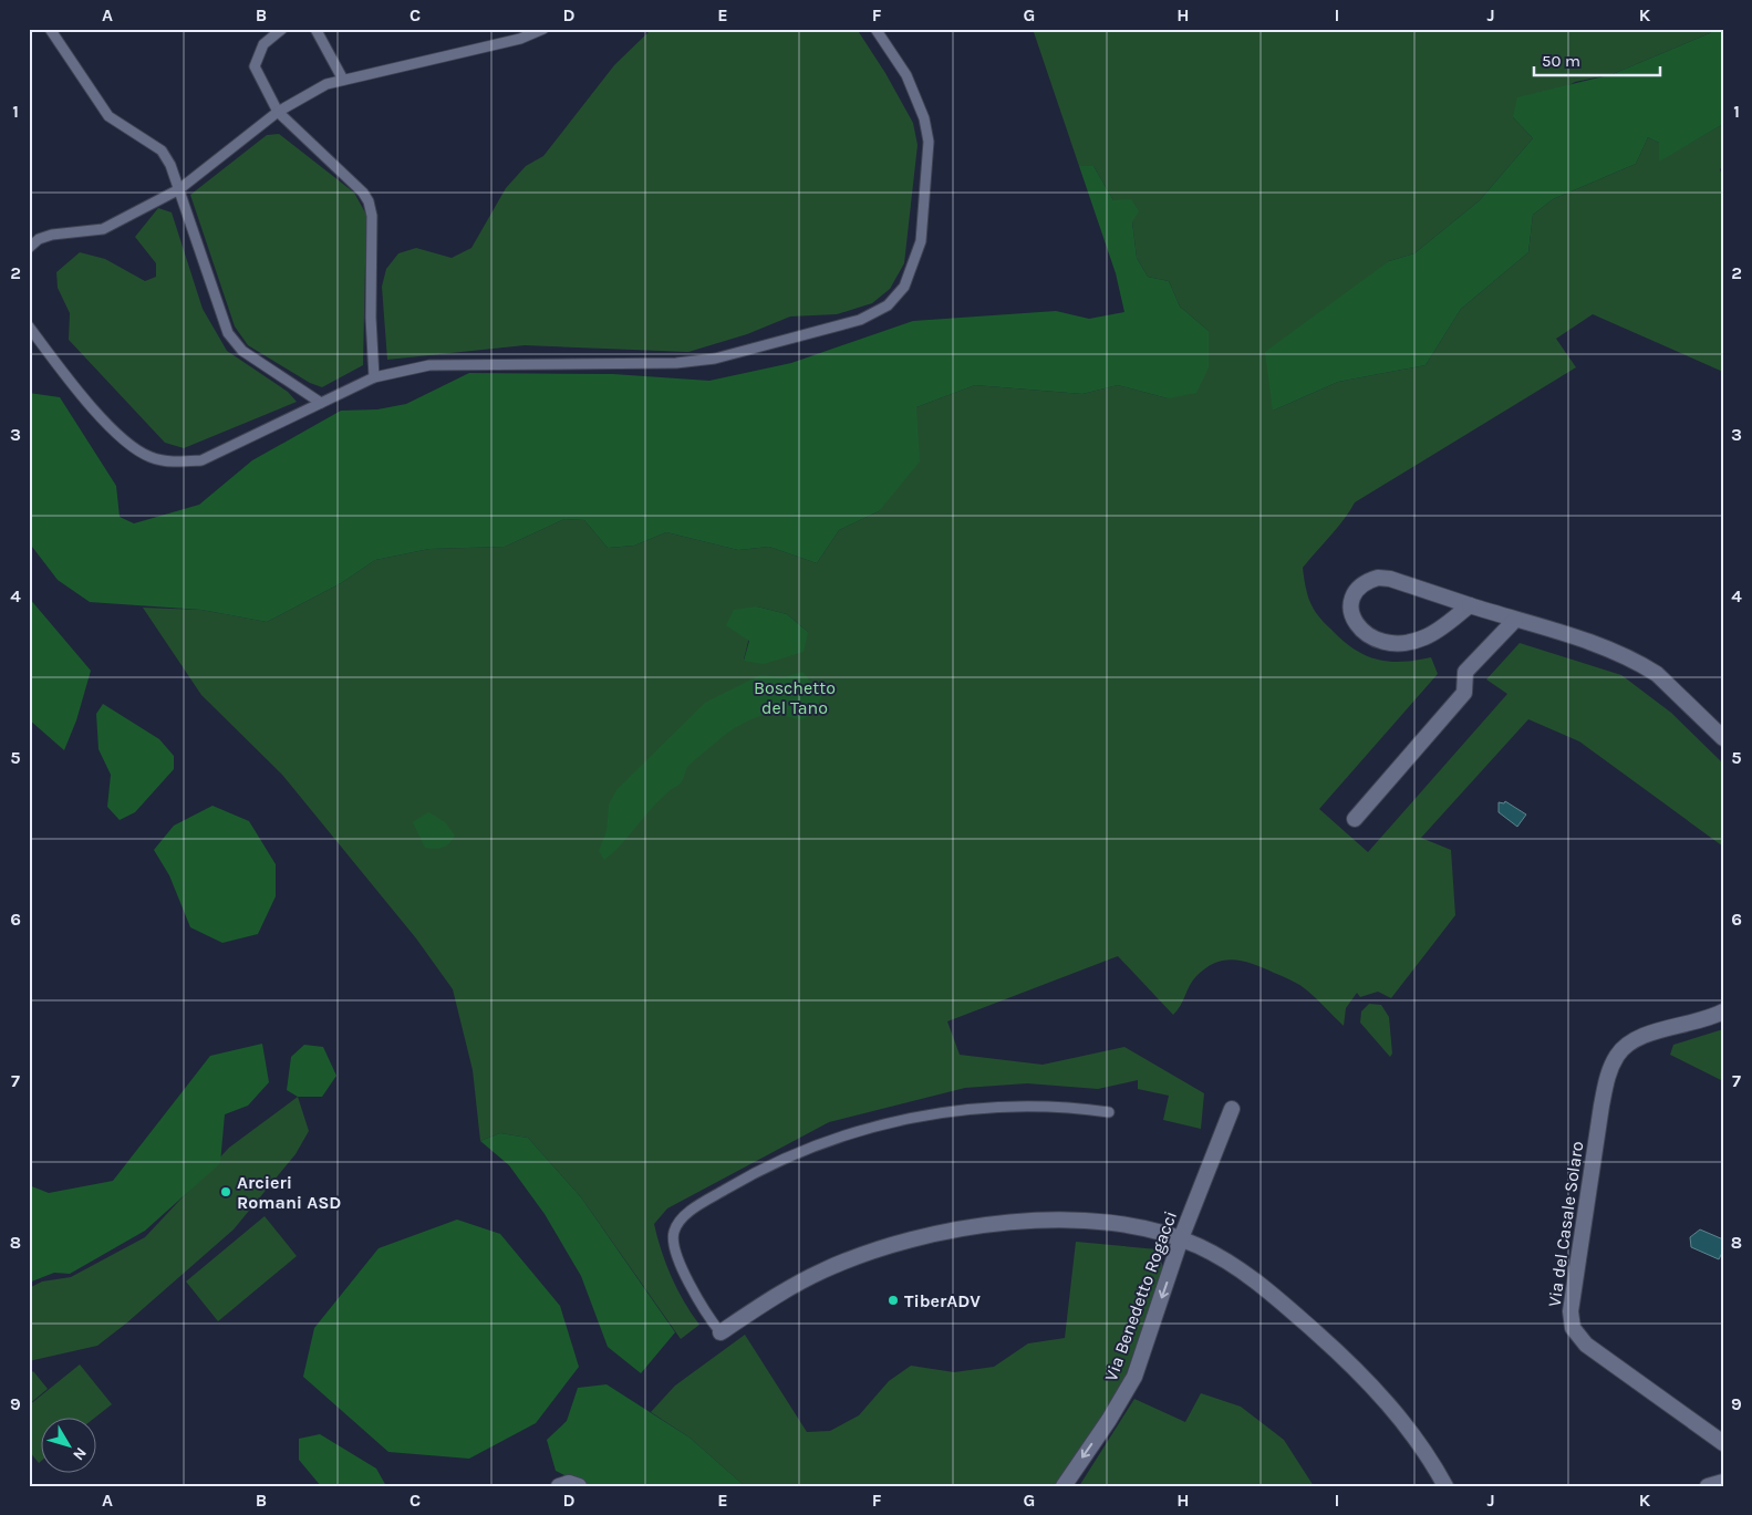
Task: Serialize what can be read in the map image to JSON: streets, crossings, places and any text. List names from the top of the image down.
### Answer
{
  "streets": {
    "street": ["Via del Casale Solaro", "Via Benedetto Rogacci"]
  },
  "one_way": ["Via Benedetto Rogacci"],
  "parks": ["Boschetto del Tano"],
  "places": ["Arcieri Romani ASD", "TiberADV"],
  "scale_bar": "50 m",
  "north": "bottom right",
  "grid": {
    "columns": [
      "A",
      "B",
      "C",
      "D",
      "E",
      "F",
      "G",
      "H",
      "I",
      "J",
      "K"
    ],
    "rows": [
      "1",
      "2",
      "3",
      "4",
      "5",
      "6",
      "7",
      "8",
      "9"
    ]
  }
}
